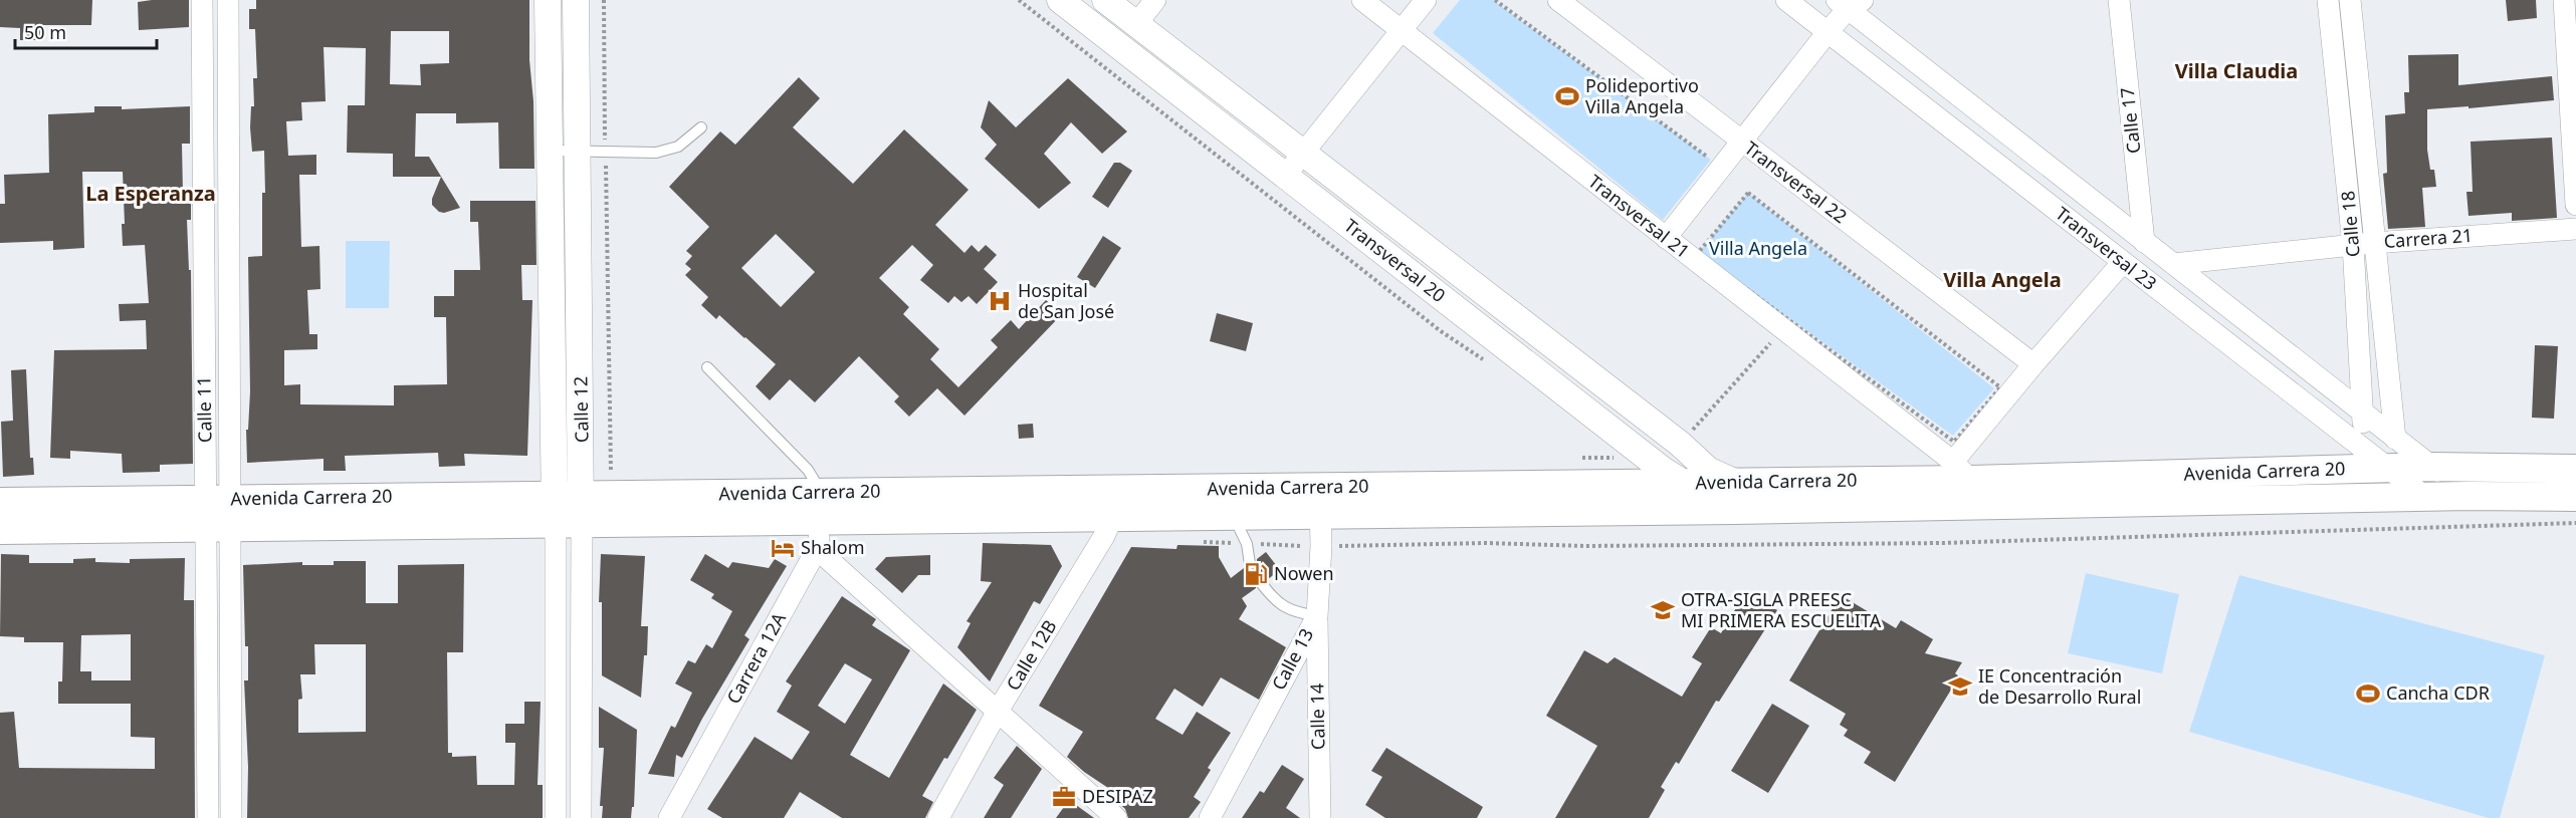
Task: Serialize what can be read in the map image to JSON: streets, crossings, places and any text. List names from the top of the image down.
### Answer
{
  "streets": {
    "main road": ["Avenida Carrera 20"],
    "street": [
      "Calle 17",
      "Transversal 22",
      "Transversal 21",
      "Calle 18",
      "Carrera 21",
      "Transversal 23",
      "Transversal 20",
      "Calle 11",
      "Calle 12",
      "Calle 12B",
      "Carrera 12A",
      "Calle 13",
      "Calle 14"
    ]
  },
  "crossings": [
    ["Calle 17", "Transversal 23"],
    ["Transversal 21", "Avenida Carrera 20"],
    ["Calle 18", "Carrera 21"],
    ["Calle 18", "Transversal 23"],
    ["Carrera 21", "Transversal 23"],
    ["Transversal 23", "Avenida Carrera 20"],
    ["Transversal 20", "Avenida Carrera 20"],
    ["Calle 11", "Avenida Carrera 20"],
    ["Calle 12", "Avenida Carrera 20"],
    ["Avenida Carrera 20", "Calle 12B"],
    ["Avenida Carrera 20", "Carrera 12A"],
    ["Avenida Carrera 20", "Calle 13"],
    ["Calle 13", "Calle 14"]
  ],
  "districts": ["Villa Claudia", "La Esperanza", "Villa Angela"],
  "parks": ["Villa Angela"],
  "places": {
    "sports": ["Polideportivo Villa Angela", "Cancha CDR"],
    "hospital": ["Hospital de San José"],
    "hotel": ["Shalom"],
    "fuel station": ["Nowen"],
    "school or university": ["OTRA-SIGLA PREESC MI PRIMERA ESCUELITA", "IE Concentración de Desarrollo Rural"],
    "office": ["DESIPAZ"]
  },
  "scale_bar": "50 m"
}
